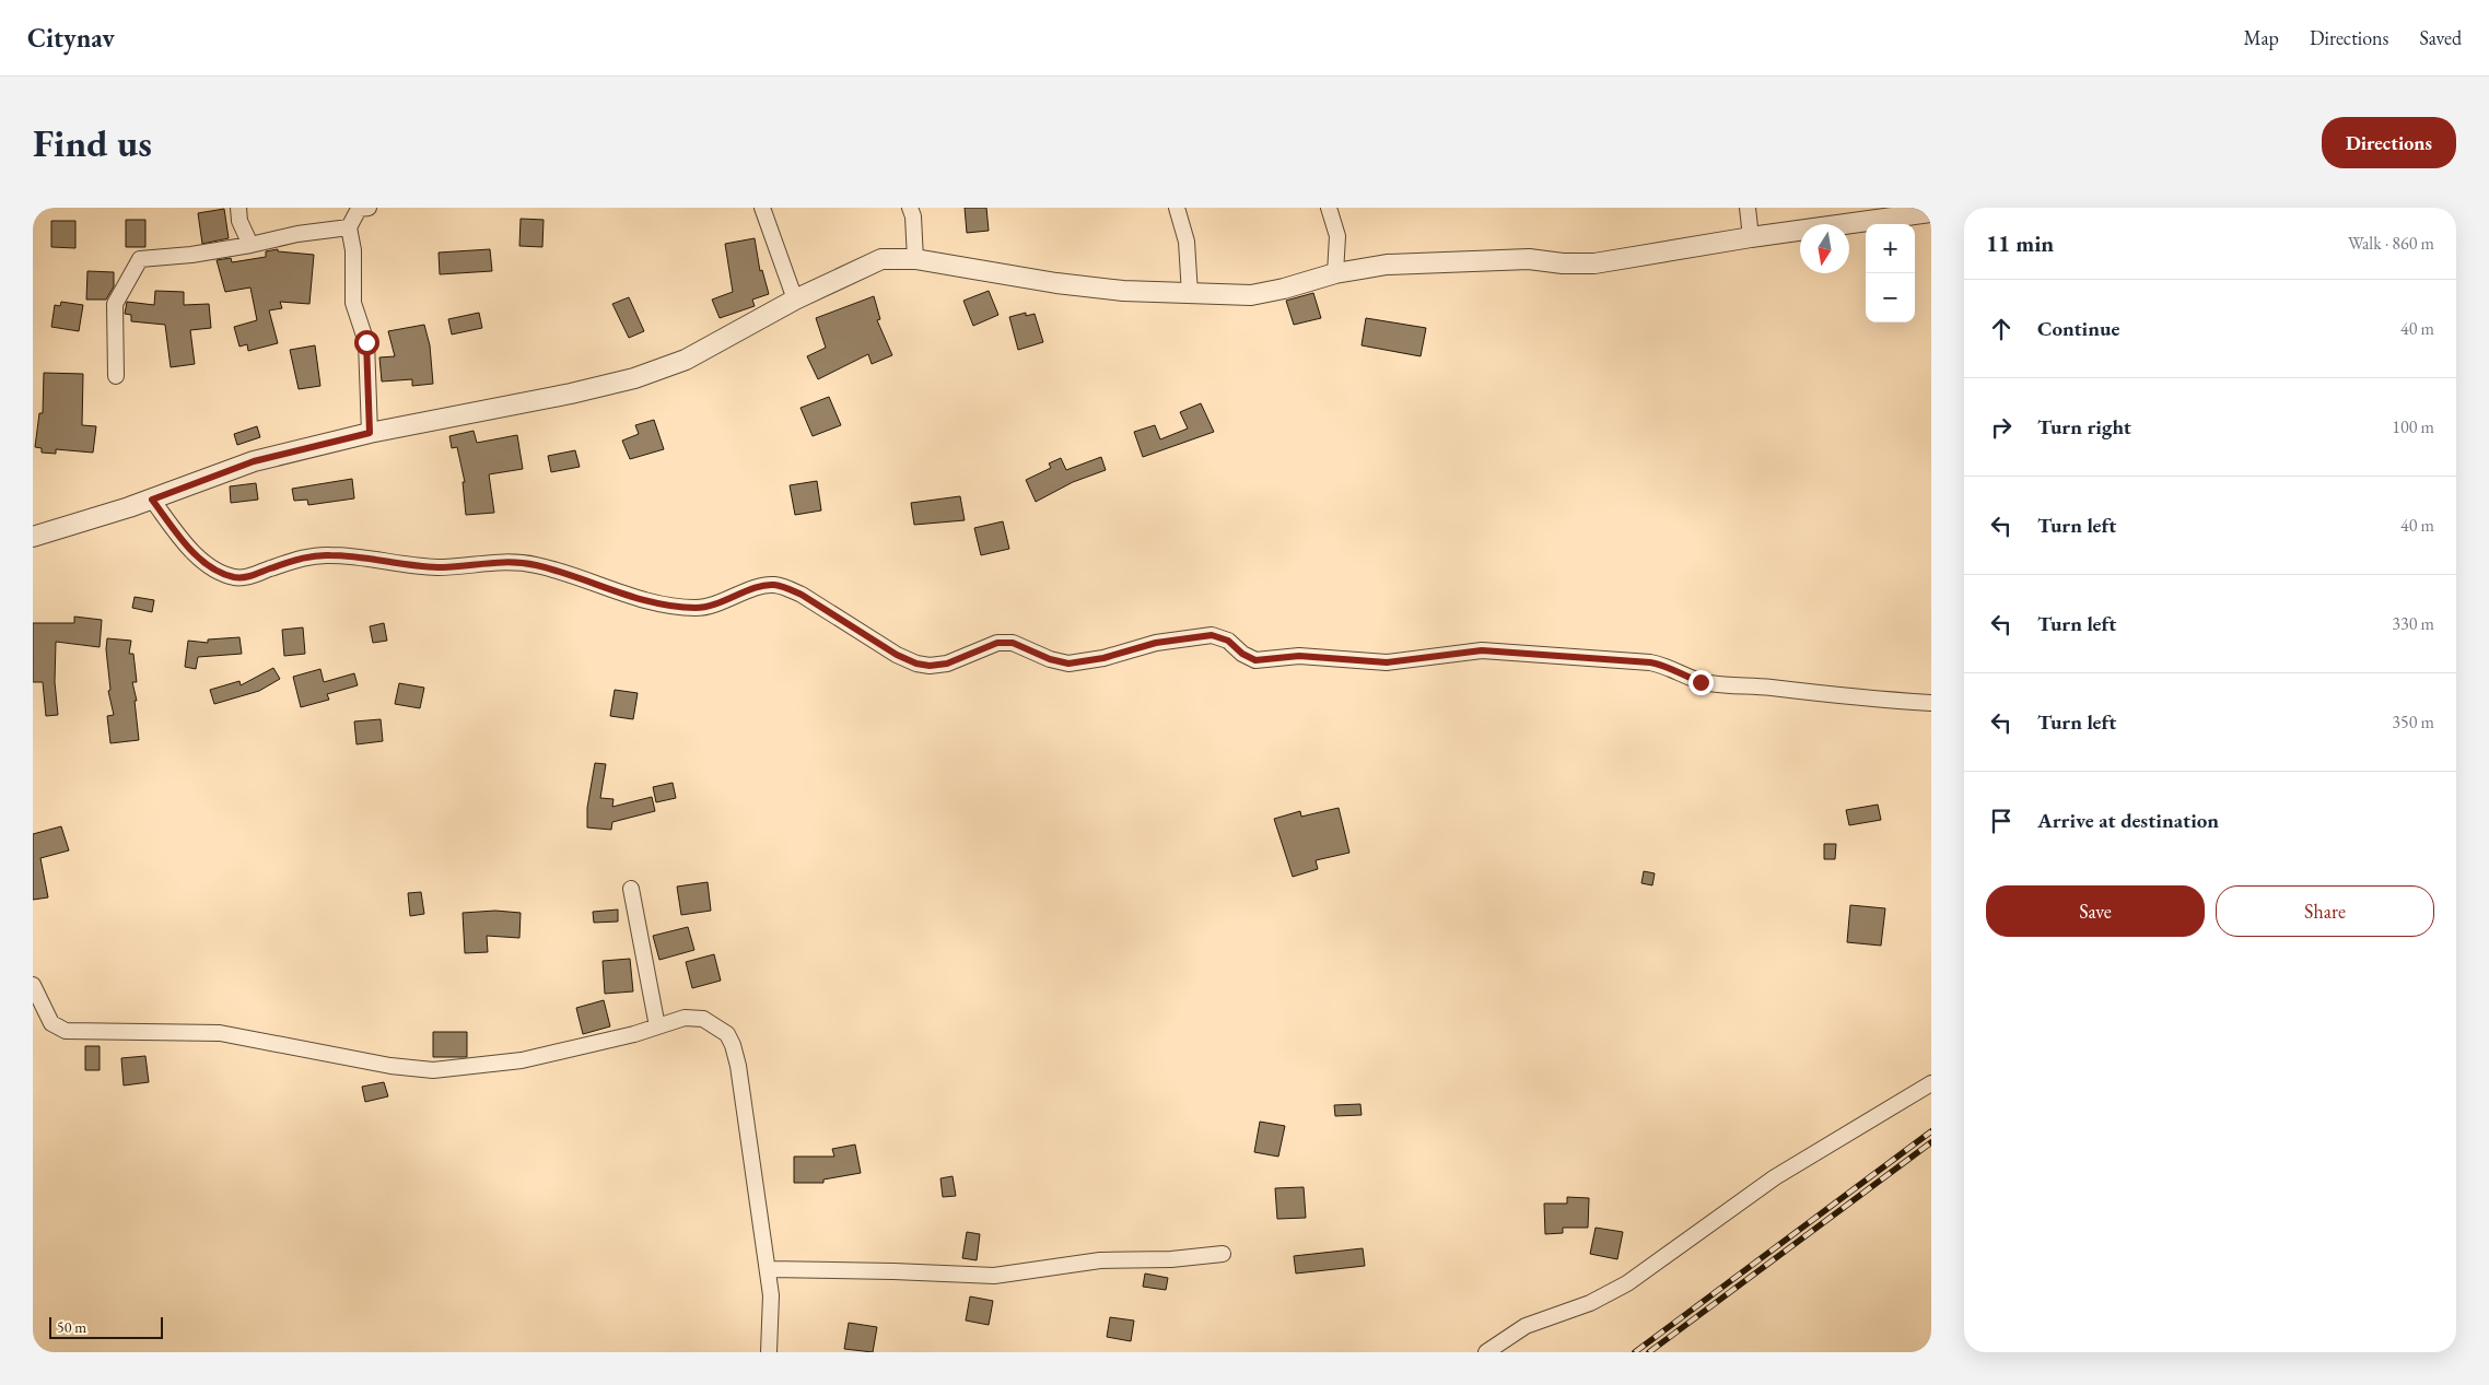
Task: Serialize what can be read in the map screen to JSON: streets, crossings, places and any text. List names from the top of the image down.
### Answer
{
  "scale_bar": "50 m",
  "north": "bottom",
  "page": {
    "header": "Citynav",
    "nav": ["Map", "Directions", "Saved"],
    "buttons": [
      "Directions",
      ["Save", "Share"]
    ],
    "title": "Find us",
    "heading": ["11 min", "Walk · 860 m"],
    "map_buttons": ["+", "−"],
    "list": [
      ["Continue", "40 m"],
      ["Turn right", "100 m"],
      ["Turn left", "40 m"],
      ["Turn left", "330 m"],
      ["Turn left", "350 m"],
      "Arrive at destination"
    ],
    "scale": "50 m"
  }
}
